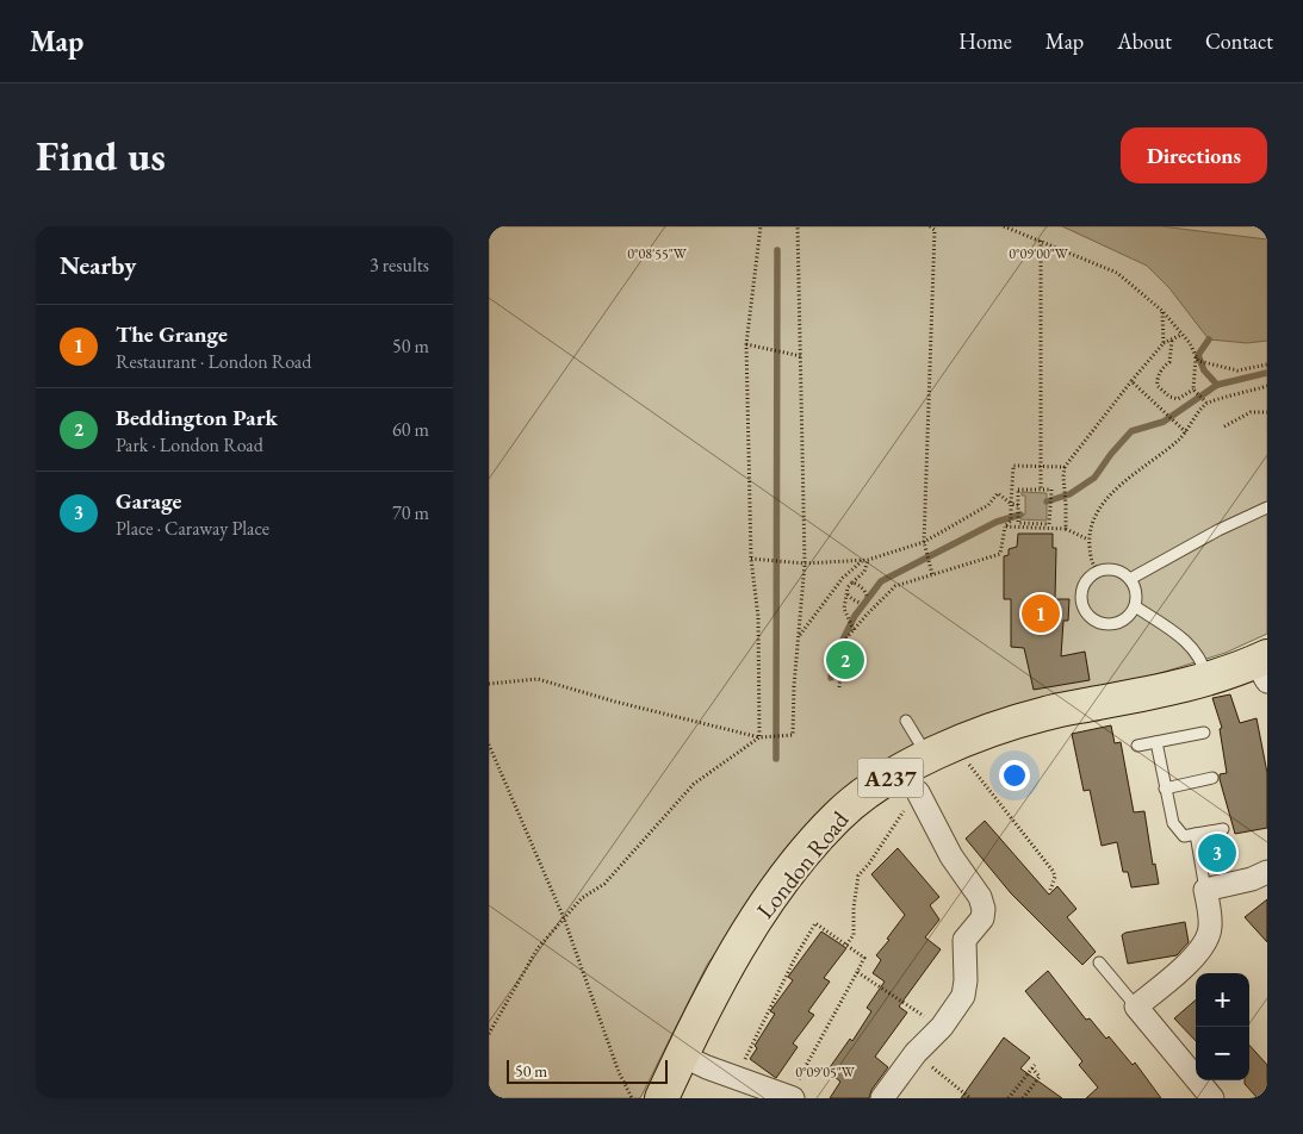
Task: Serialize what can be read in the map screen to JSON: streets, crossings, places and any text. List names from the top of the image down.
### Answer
{
  "streets": {
    "main road": ["A237", "London Road"]
  },
  "scale_bar": "50 m",
  "page": {
    "header": "Map",
    "nav": [
      "Home",
      "Map",
      "About",
      "Contact"
    ],
    "buttons": "Directions",
    "title": "Find us",
    "heading": ["Nearby", "3 results"],
    "list": [
      {
        "mark": "1",
        "name": "The Grange",
        "note": "Restaurant · London Road",
        "value": "50 m"
      },
      {
        "mark": "2",
        "name": "Beddington Park",
        "note": "Park · London Road",
        "value": "60 m"
      },
      {
        "mark": "3",
        "name": "Garage",
        "note": "Place · Caraway Place",
        "value": "70 m"
      }
    ],
    "pins": ["1", "2", "3"],
    "map_buttons": ["+", "−"],
    "scale": "50 m"
  },
  "coordinates": ["0°08'55\"W", "0°09'00\"W", "0°09'05\"W"]
}
